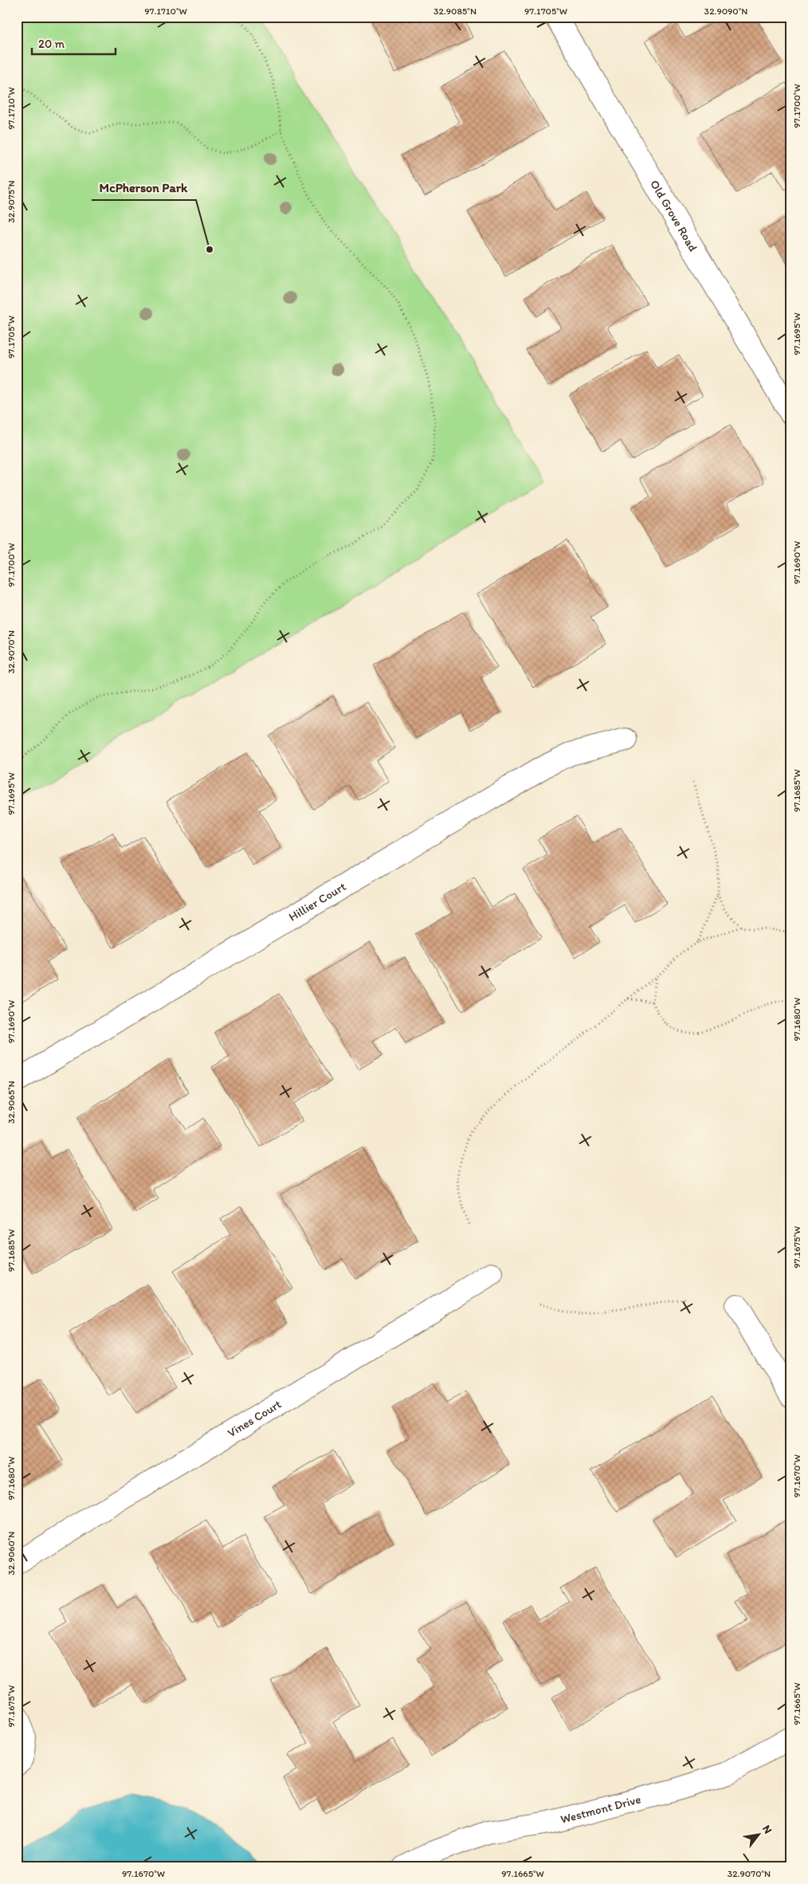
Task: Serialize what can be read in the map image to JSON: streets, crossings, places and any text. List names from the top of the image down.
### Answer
{
  "streets": {
    "street": [
      "Old Grove Road",
      "Hillier Court",
      "Vines Court",
      "Westmont Drive"
    ]
  },
  "places": ["McPherson Park"],
  "scale_bar": "20 m",
  "north": "top right",
  "coordinates": [
    "97.1710°W",
    "32.9085°N",
    "97.1705°W",
    "32.9090°N",
    "97.1700°W",
    "32.9075°N",
    "97.1695°W",
    "97.1690°W",
    "32.9070°N",
    "97.1685°W",
    "97.1680°W",
    "32.9065°N",
    "97.1675°W",
    "97.1670°W",
    "32.9060°N",
    "97.1665°W"
  ]
}
